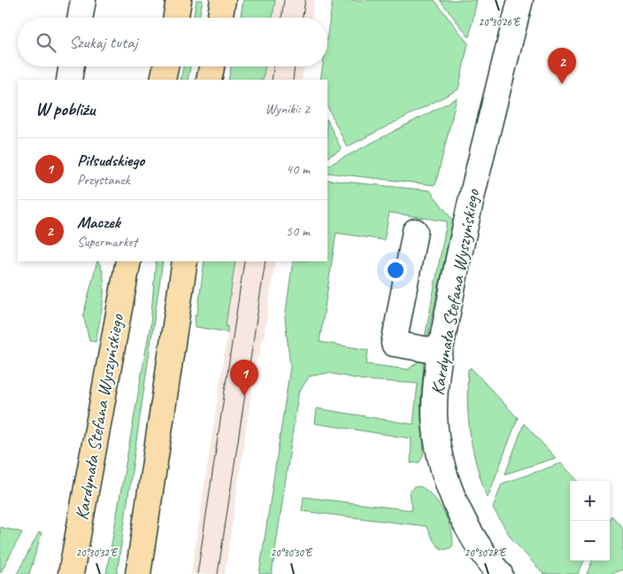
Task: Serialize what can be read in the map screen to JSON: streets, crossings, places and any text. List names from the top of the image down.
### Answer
{
  "streets": {
    "main road": ["Kardynała Stefana Wyszyńskiego"]
  },
  "page": {
    "search": "Szukaj tutaj",
    "pins": ["2", "1"],
    "heading": ["W pobliżu", "Wyniki: 2"],
    "list": [
      {
        "mark": "1",
        "name": "Piłsudskiego",
        "note": "Przystanek",
        "value": "40 m"
      },
      {
        "mark": "2",
        "name": "Maczek",
        "note": "Supermarket",
        "value": "50 m"
      }
    ],
    "map_buttons": ["+", "−"]
  },
  "coordinates": [
    "20°30'26\"E",
    "20°30'32\"E",
    "20°30'30\"E",
    "20°30'28\"E"
  ]
}
